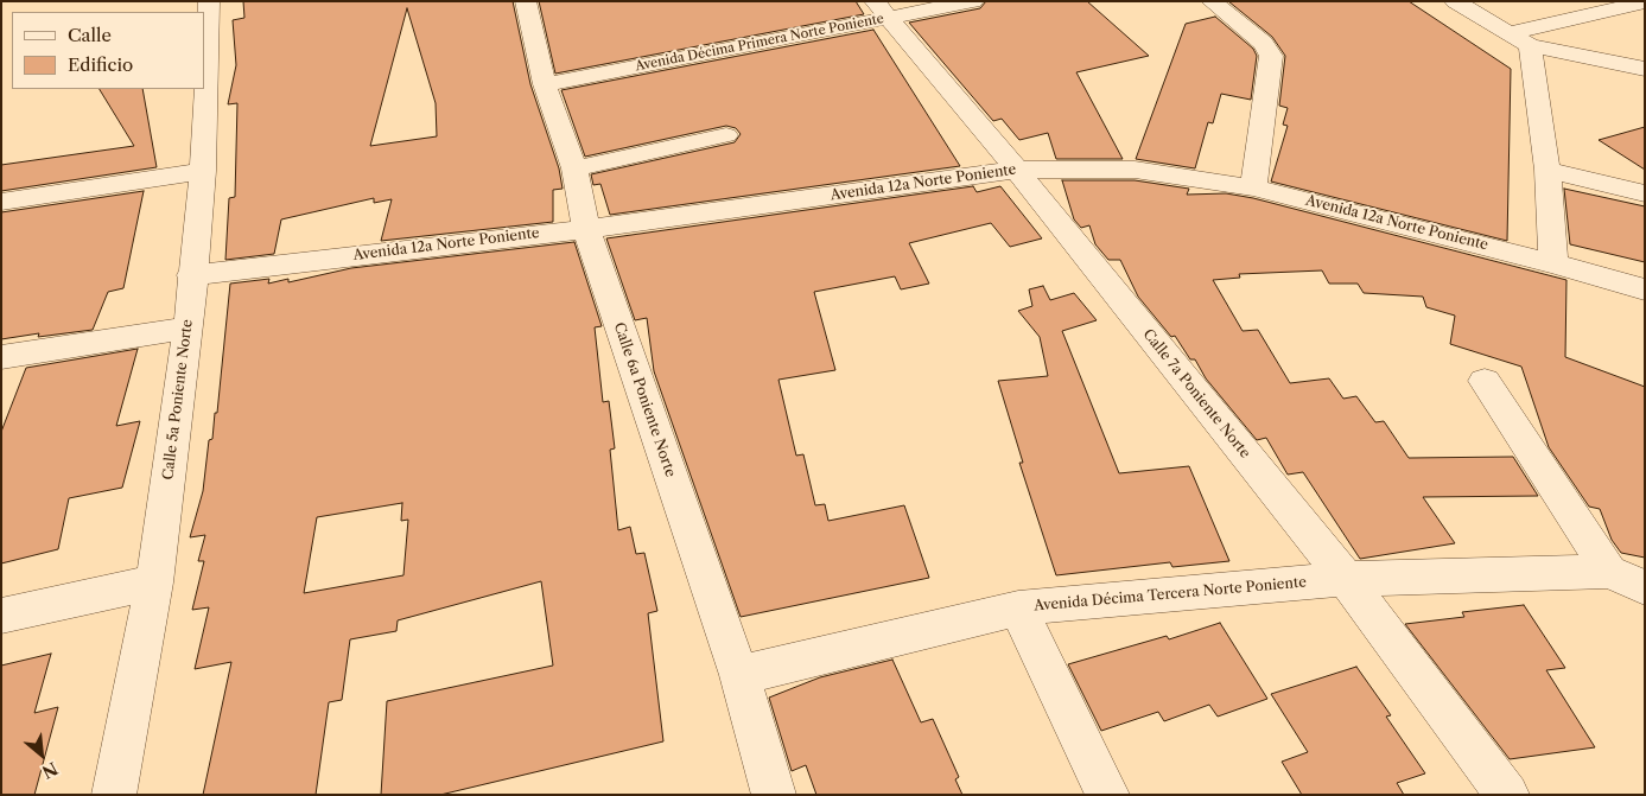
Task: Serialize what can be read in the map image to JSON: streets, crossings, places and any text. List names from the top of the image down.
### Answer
{
  "streets": {
    "street": [
      "Avenida Décima Primera Norte Poniente",
      "Avenida 12a Norte Poniente",
      "Calle 7a Poniente Norte",
      "Calle 5a Poniente Norte",
      "Calle 6a Poniente Norte",
      "Avenida Décima Tercera Norte Poniente"
    ]
  },
  "crossings": [
    ["Avenida Décima Primera Norte Poniente", "Calle 7a Poniente Norte"],
    ["Avenida Décima Primera Norte Poniente", "Calle 6a Poniente Norte"],
    ["Avenida 12a Norte Poniente", "Calle 7a Poniente Norte"],
    ["Avenida 12a Norte Poniente", "Calle 5a Poniente Norte"],
    ["Avenida 12a Norte Poniente", "Calle 6a Poniente Norte"],
    ["Calle 7a Poniente Norte", "Avenida Décima Tercera Norte Poniente"],
    ["Calle 6a Poniente Norte", "Avenida Décima Tercera Norte Poniente"]
  ],
  "legend": ["Calle", "Edificio"],
  "north": "bottom right"
}
